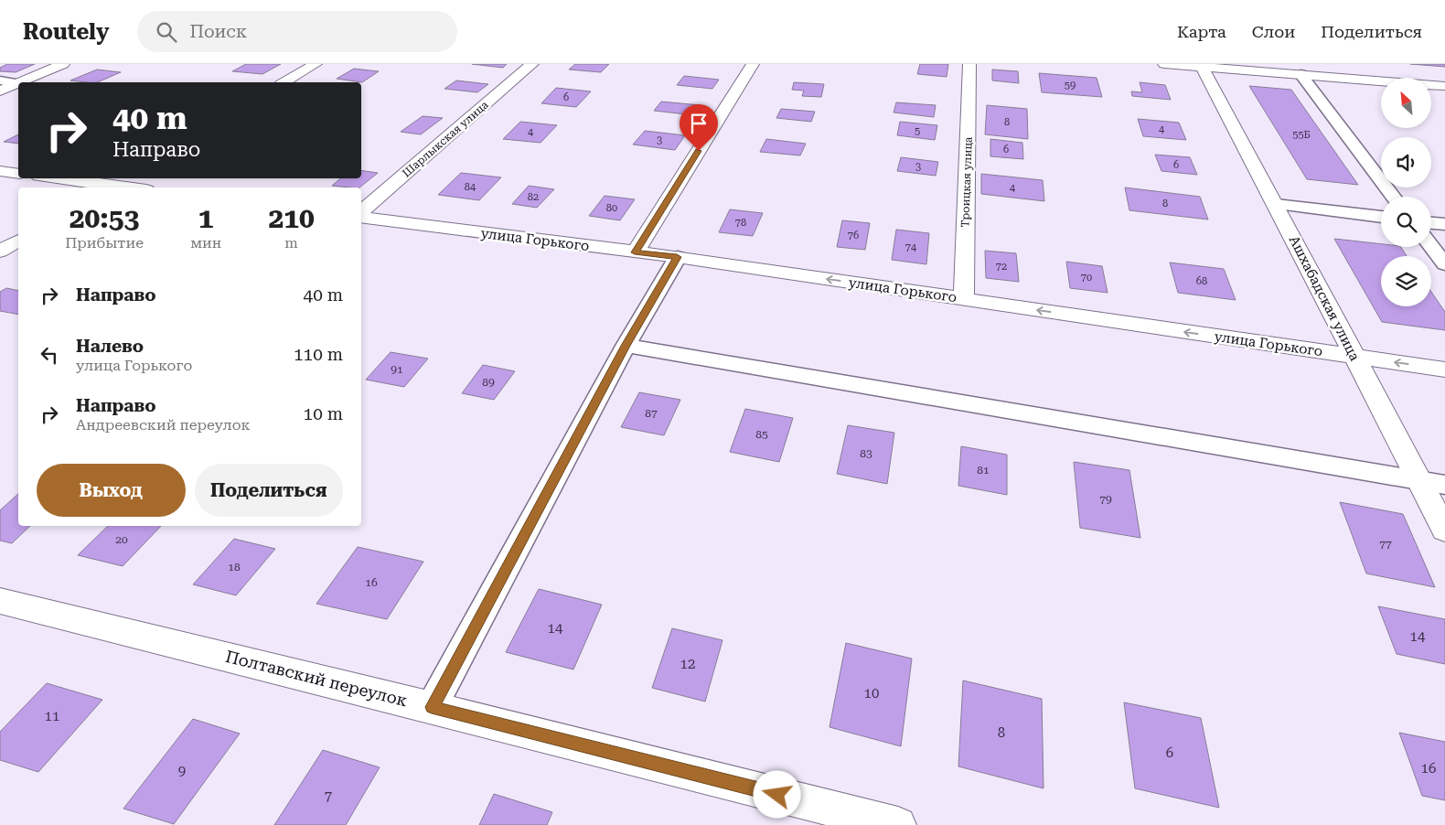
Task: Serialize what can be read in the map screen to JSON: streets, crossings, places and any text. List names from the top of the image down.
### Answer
{
  "streets": {
    "street": [
      "Шарлыкская улица",
      "Троицкая улица",
      "улица Горького",
      "Ашхабадская улица",
      "Полтавский переулок"
    ]
  },
  "crossings": [
    ["Троицкая улица", "улица Горького"],
    ["улица Горького", "Ашхабадская улица"]
  ],
  "one_way": ["улица Горького"],
  "house_numbers": [
    "59",
    "6",
    "8",
    "4",
    "5",
    "4",
    "55Б",
    "3",
    "6",
    "6",
    "3",
    "84",
    "4",
    "82",
    "8",
    "80",
    "78",
    "76",
    "74",
    "72",
    "70",
    "68",
    "91",
    "89",
    "87",
    "85",
    "83",
    "81",
    "79",
    "20",
    "77",
    "18",
    "16",
    "14",
    "14",
    "12",
    "10",
    "11",
    "8",
    "6",
    "16",
    "9",
    "7"
  ],
  "north": "top left",
  "page": {
    "header": "Routely",
    "search": "Поиск",
    "nav": ["Карта", "Слои", "Поделиться"],
    "turn": ["40 m", "Направо"],
    "eta": [
      "20:53",
      "Прибытие",
      "1",
      "мин",
      "210",
      "m"
    ],
    "list": [
      {
        "name": "Направо",
        "value": "40 m"
      },
      {
        "name": "Налево",
        "note": "улица Горького",
        "value": "110 m"
      },
      {
        "name": "Направо",
        "note": "Андреевский переулок",
        "value": "10 m"
      }
    ],
    "buttons": ["Выход", "Поделиться"]
  }
}
